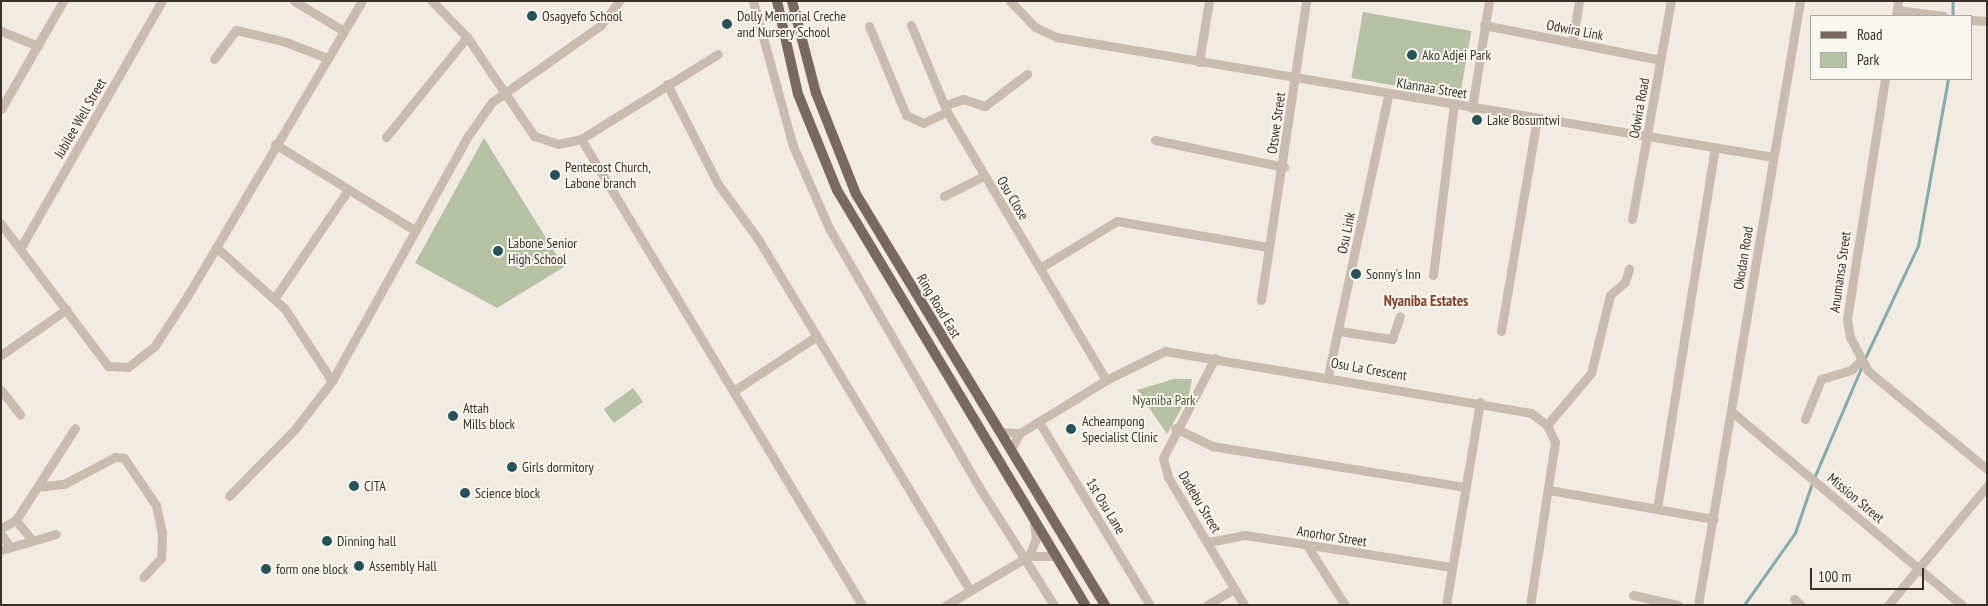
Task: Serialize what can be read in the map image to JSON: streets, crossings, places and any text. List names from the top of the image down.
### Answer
{
  "streets": {
    "main road": ["Ring Road East"],
    "street": [
      "Odwira Link",
      "Klannaa Street",
      "Odwira Road",
      "Jubilee Well Street",
      "Otswe Street",
      "Osu Close",
      "Osu Link",
      "Okodan Road",
      "Anumansa Street",
      "Osu La Crescent",
      "Mission Street",
      "Dadebu Street",
      "1st Osu Lane",
      "Anorhor Street"
    ]
  },
  "crossings": [
    ["Odwira Link", "Odwira Road"],
    ["Klannaa Street", "Odwira Road"],
    ["Klannaa Street", "Otswe Street"],
    ["Klannaa Street", "Osu Link"],
    ["Klannaa Street", "Okodan Road"],
    ["Osu Close", "Osu La Crescent"],
    ["Osu Link", "Osu La Crescent"],
    ["Okodan Road", "Mission Street"],
    ["Osu La Crescent", "Dadebu Street"],
    ["Osu La Crescent", "1st Osu Lane"],
    ["Dadebu Street", "Anorhor Street"]
  ],
  "districts": ["Nyaniba Estates"],
  "parks": ["Nyaniba Park"],
  "places": [
    "Osagyefo School",
    "Dolly Memorial Creche and Nursery School",
    "Ako Adjei Park",
    "Lake Bosumtwi",
    "Pentecost Church, Labone branch",
    "Labone Senior High School",
    "Sonny's Inn",
    "Attah Mills block",
    "Acheampong Specialist Clinic",
    "Girls dormitory",
    "CITA",
    "Science block",
    "Dinning hall",
    "Assembly Hall",
    "form one block"
  ],
  "legend": ["Road", "Park"],
  "scale_bar": "100 m"
}
